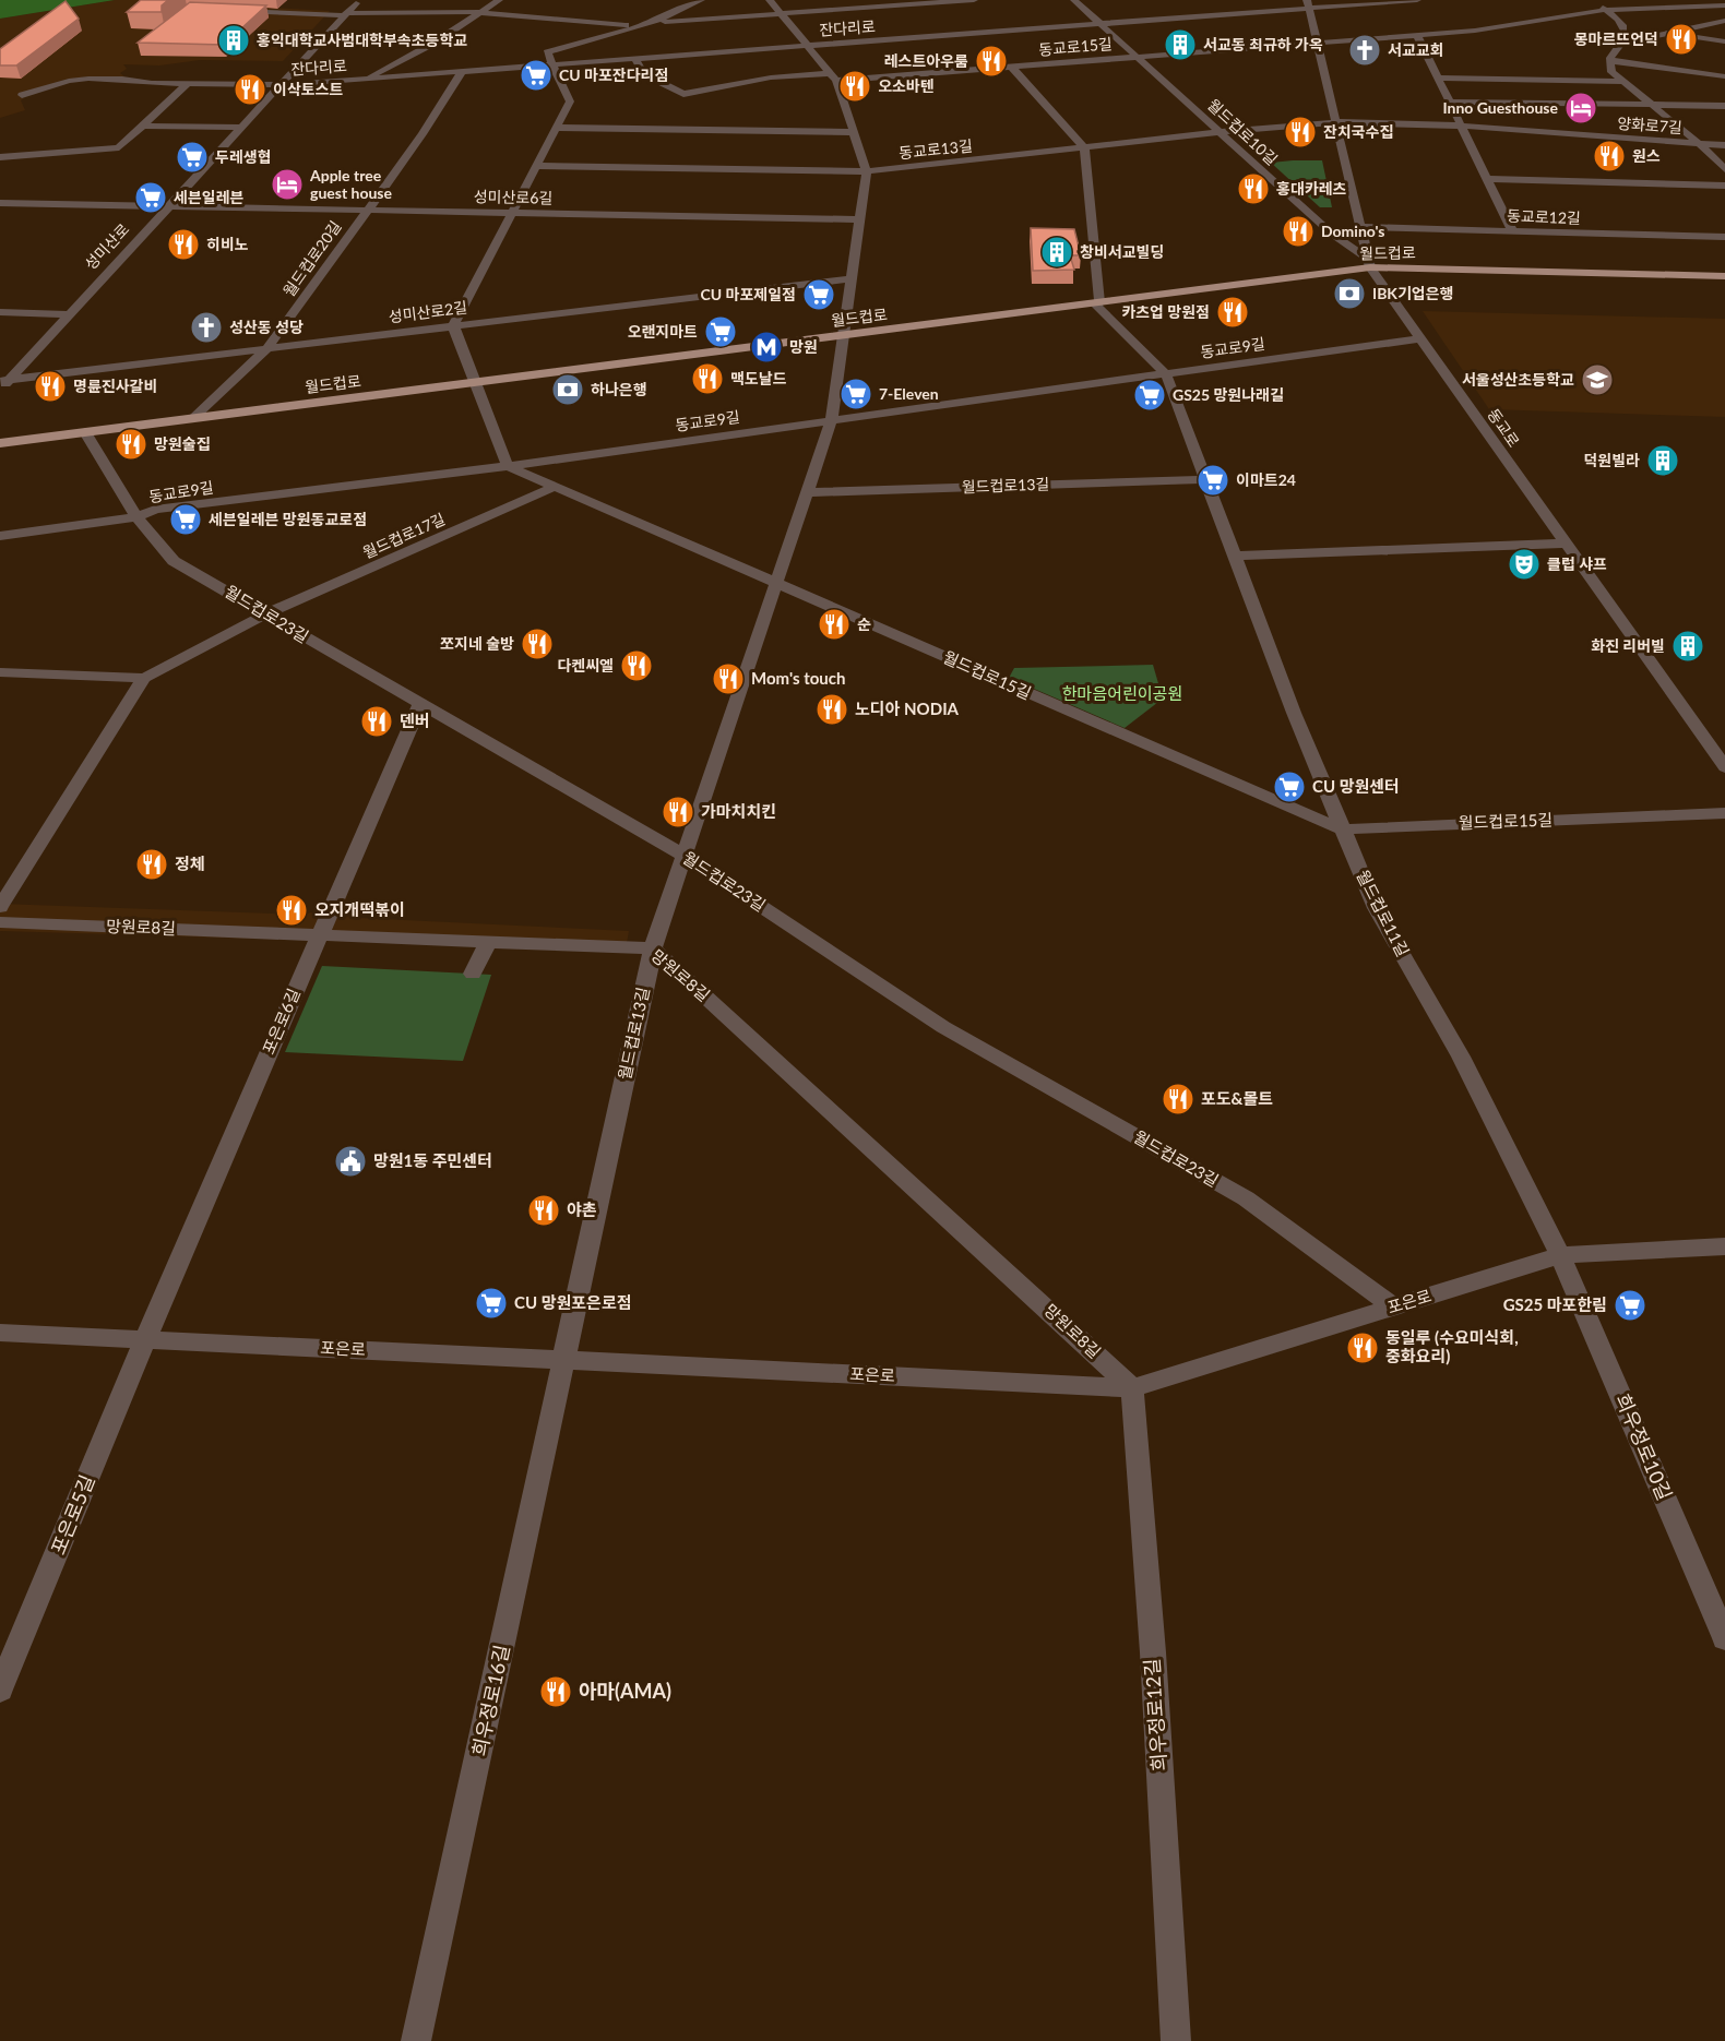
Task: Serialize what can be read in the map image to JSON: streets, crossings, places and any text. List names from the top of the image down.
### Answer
{
  "streets": {
    "main road": ["월드컵로"],
    "street": [
      "잔다리로",
      "동교로15길",
      "양화로7길",
      "월드컵로10길",
      "동교로13길",
      "성미산로6길",
      "동교로12길",
      "성미산로",
      "월드컵로20길",
      "성미산로2길",
      "동교로9길",
      "동교로",
      "월드컵로13길",
      "월드컵로17길",
      "월드컵로23길",
      "월드컵로15길",
      "월드컵로11길",
      "망원로8길",
      "포은로6길",
      "포은로",
      "희우정로10길",
      "포은로5길",
      "희우정로16길",
      "희우정로12길"
    ]
  },
  "crossings": [
    ["잔다리로", "동교로15길"],
    ["잔다리로", "월드컵로10길"],
    ["잔다리로", "성미산로"],
    ["잔다리로", "월드컵로20길"],
    ["잔다리로", "동교로"],
    ["동교로15길", "월드컵로10길"],
    ["동교로15길", "동교로"],
    ["양화로7길", "동교로13길"],
    ["양화로7길", "동교로"],
    ["월드컵로10길", "동교로13길"],
    ["월드컵로10길", "월드컵로"],
    ["월드컵로10길", "동교로"],
    ["동교로13길", "동교로"],
    ["동교로13길", "월드컵로13길"],
    ["성미산로6길", "성미산로"],
    ["성미산로6길", "월드컵로20길"],
    ["성미산로6길", "월드컵로13길"],
    ["동교로12길", "동교로"],
    ["성미산로", "성미산로2길"],
    ["월드컵로", "월드컵로20길"],
    ["월드컵로", "동교로"],
    ["월드컵로", "월드컵로13길"],
    ["월드컵로", "월드컵로23길"],
    ["월드컵로", "월드컵로11길"],
    ["월드컵로20길", "성미산로2길"],
    ["성미산로2길", "월드컵로13길"],
    ["동교로9길", "동교로"],
    ["동교로9길", "월드컵로13길"],
    ["동교로9길", "월드컵로23길"],
    ["동교로9길", "월드컵로15길"],
    ["동교로9길", "월드컵로11길"],
    ["월드컵로13길", "월드컵로23길"],
    ["월드컵로13길", "월드컵로15길"],
    ["월드컵로13길", "월드컵로11길"],
    ["월드컵로13길", "망원로8길"],
    ["월드컵로13길", "포은로"],
    ["월드컵로13길", "희우정로16길"],
    ["월드컵로17길", "월드컵로23길"],
    ["월드컵로17길", "월드컵로15길"],
    ["월드컵로23길", "포은로6길"],
    ["월드컵로23길", "포은로"],
    ["월드컵로15길", "월드컵로11길"],
    ["월드컵로11길", "포은로"],
    ["월드컵로11길", "희우정로10길"],
    ["망원로8길", "포은로6길"],
    ["망원로8길", "포은로"],
    ["망원로8길", "희우정로12길"],
    ["포은로6길", "포은로"],
    ["포은로6길", "포은로5길"],
    ["포은로", "희우정로10길"],
    ["포은로", "포은로5길"],
    ["포은로", "희우정로16길"],
    ["포은로", "희우정로12길"]
  ],
  "parks": ["한마음어린이공원"],
  "places": {
    "restaurant": [
      "몽마르뜨언덕",
      "레스트아우룸",
      "오소바텐",
      "이삭토스트",
      "잔치국수집",
      "원스",
      "홍대카레츠",
      "Domino's",
      "히비노",
      "카츠업 망원점",
      "맥도날드",
      "명륜진사갈비",
      "망원술집",
      "순",
      "쪼지네 술방",
      "다켄씨엘",
      "Mom's touch",
      "노디아 NODIA",
      "덴버",
      "가마치치킨",
      "정체",
      "오지개떡볶이",
      "포도&몰트",
      "야촌",
      "동일루 (수요미식회, 중화요리)",
      "아마(AMA)"
    ],
    "building": [
      "홍익대학교사범대학부속초등학교",
      "서교동 최규하 가옥",
      "창비서교빌딩",
      "덕원빌라",
      "화진 리버빌"
    ],
    "church": ["서교교회", "성산동 성당"],
    "supermarket": [
      "CU 마포잔다리점",
      "두레생협",
      "세븐일레븐",
      "CU 마포제일점",
      "오랜지마트",
      "7-Eleven",
      "GS25 망원나래길",
      "이마트24",
      "세븐일레븐 망원동교로점",
      "CU 망원센터",
      "CU 망원포은로점",
      "GS25 마포한림"
    ],
    "hotel": ["Inno Guesthouse", "Apple tree guest house"],
    "bank": ["IBK기업은행", "하나은행"],
    "metro station": ["망원"],
    "school or university": ["서울성산초등학교"],
    "theatre": ["클럽 샤프"],
    "public building": ["망원1동 주민센터"]
  }
}
